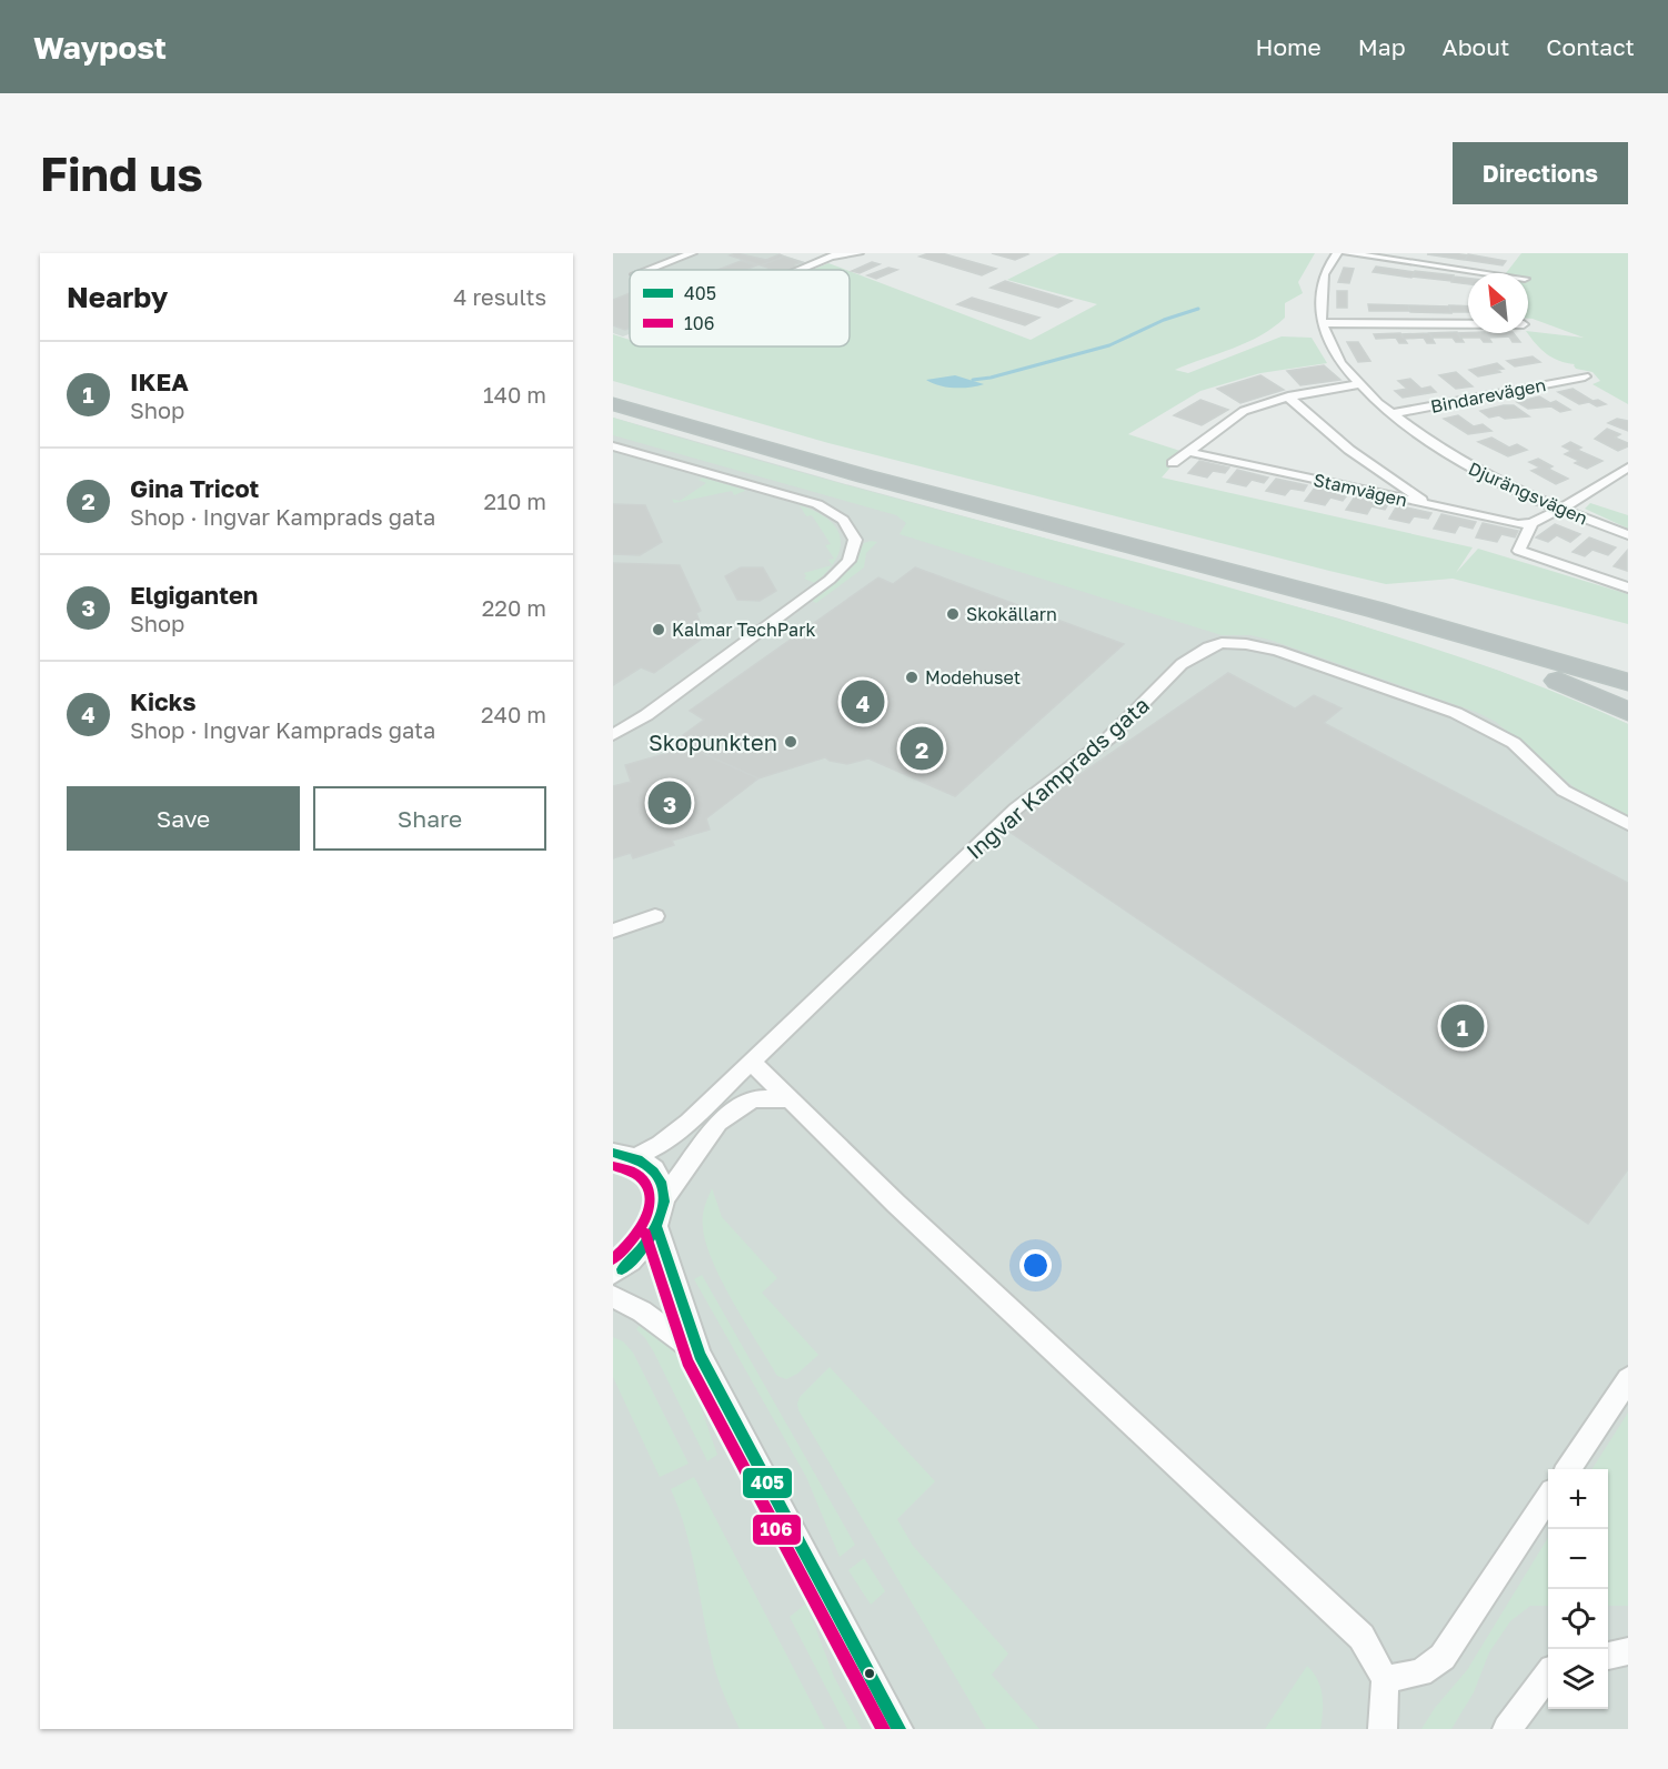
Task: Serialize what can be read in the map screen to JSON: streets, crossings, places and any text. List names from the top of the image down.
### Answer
{
  "streets": {
    "street": [
      "Bindarevägen",
      "Stamvägen",
      "Djurängsvägen",
      "Ingvar Kamprads gata"
    ]
  },
  "crossings": [
    ["Bindarevägen", "Djurängsvägen"]
  ],
  "places": [
    "Skokällarn",
    "Kalmar TechPark",
    "Modehuset",
    "Skopunkten"
  ],
  "lines": ["transit line 405", "transit line 106"],
  "legend": ["405", "106"],
  "north": "top left",
  "page": {
    "header": "Waypost",
    "nav": [
      "Home",
      "Map",
      "About",
      "Contact"
    ],
    "buttons": [
      "Directions",
      ["Save", "Share"]
    ],
    "title": "Find us",
    "heading": ["Nearby", "4 results"],
    "list": [
      {
        "mark": "1",
        "name": "IKEA",
        "note": "Shop",
        "value": "140 m"
      },
      {
        "mark": "2",
        "name": "Gina Tricot",
        "note": "Shop · Ingvar Kamprads gata",
        "value": "210 m"
      },
      {
        "mark": "3",
        "name": "Elgiganten",
        "note": "Shop",
        "value": "220 m"
      },
      {
        "mark": "4",
        "name": "Kicks",
        "note": "Shop · Ingvar Kamprads gata",
        "value": "240 m"
      }
    ],
    "pins": [
      "4",
      "2",
      "3",
      "1"
    ],
    "map_buttons": ["+", "−"]
  }
}
